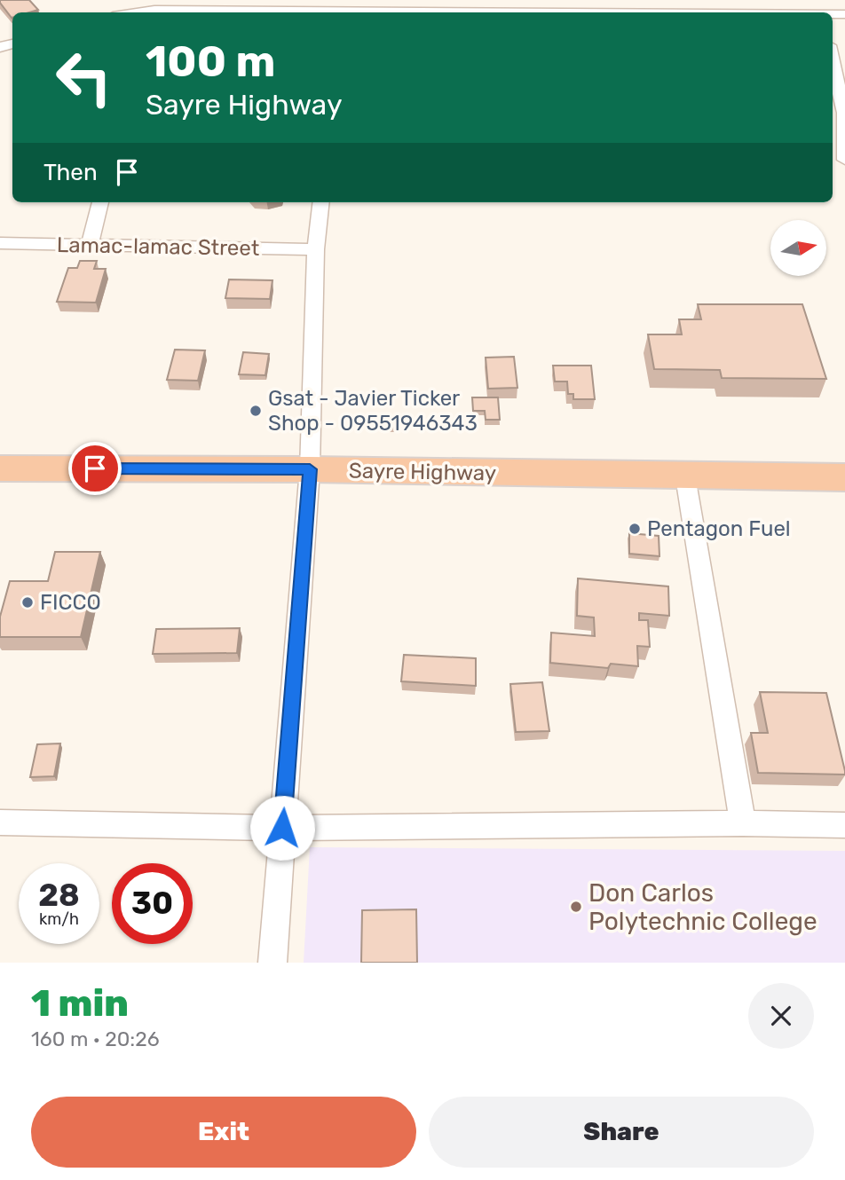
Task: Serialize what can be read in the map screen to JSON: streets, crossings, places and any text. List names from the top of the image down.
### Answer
{
  "streets": {
    "highway": ["Sayre Highway"],
    "street": ["Lamac-lamac Street"]
  },
  "places": [
    "Gsat - Javier Ticker Shop - 09551946343",
    "Pentagon Fuel",
    "FICCO",
    "Don Carlos Polytechnic College"
  ],
  "north": "right",
  "page": {
    "turn": ["100 m", "Sayre Highway"],
    "then": "Then",
    "speed": "28 km/h",
    "limit": "30",
    "heading": ["1 min", "160 m · 20:26"],
    "buttons": ["Exit", "Share"]
  }
}
